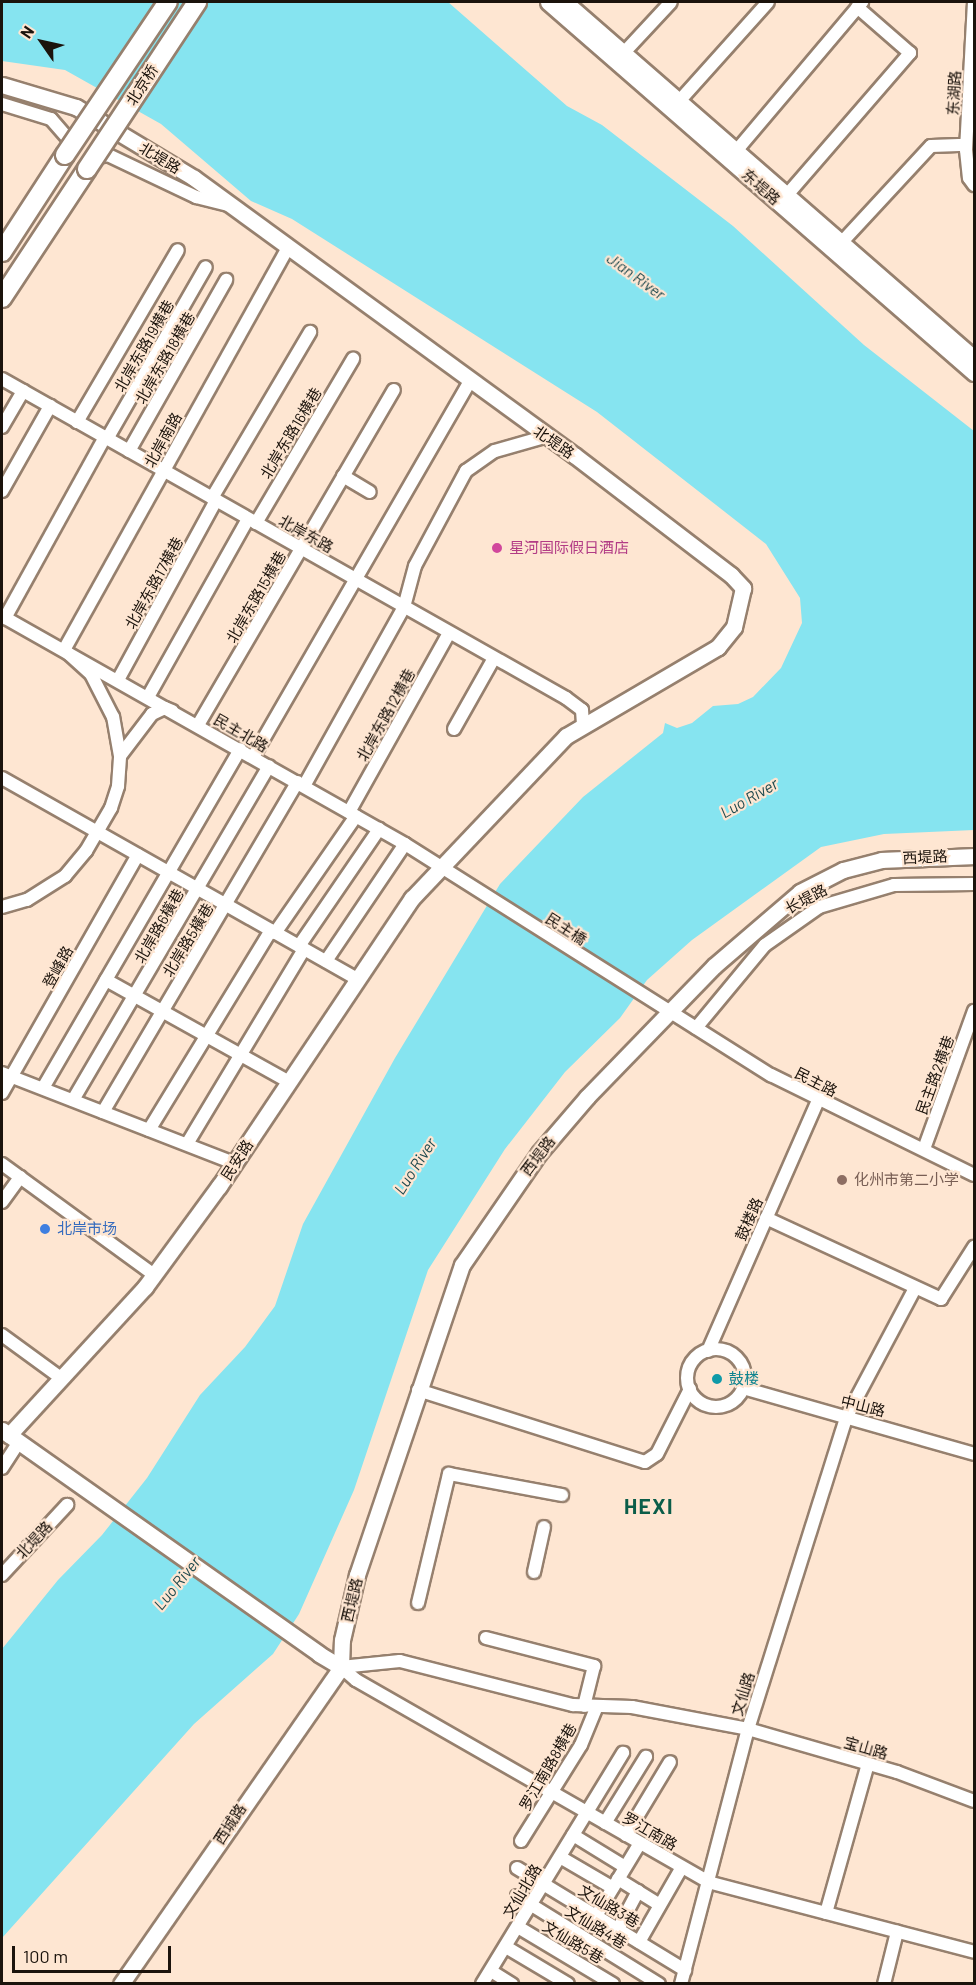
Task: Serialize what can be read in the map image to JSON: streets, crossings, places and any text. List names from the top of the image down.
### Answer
{
  "streets": {
    "highway": ["北京桥"],
    "main road": [
      "北堤路",
      "东堤路",
      "西堤路",
      "民安路",
      "西城路"
    ],
    "street": [
      "东湖路",
      "北岸东路19横巷",
      "北岸东路18横巷",
      "北岸东路16横巷",
      "北岸南路",
      "北岸东路",
      "北岸东路17横巷",
      "北岸东路15横巷",
      "北岸东路12横巷",
      "民主北路",
      "长堤路",
      "北岸路6橫巷",
      "民主橋",
      "北岸路5橫巷",
      "登峰路",
      "民主路2横巷",
      "民主路",
      "鼓楼路",
      "中山路",
      "文仙路",
      "宝山路",
      "罗江南路8横巷",
      "罗江南路",
      "文仙北路",
      "文仙路3巷",
      "文仙路4巷",
      "文仙路5巷"
    ]
  },
  "crossings": [
    ["北堤路", "北岸南路"],
    ["北堤路", "北岸东路"],
    ["北堤路", "民主北路"],
    ["北堤路", "北岸路5橫巷"],
    ["北堤路", "民安路"],
    ["北岸东路19横巷", "北岸东路"],
    ["北岸东路19横巷", "民主北路"],
    ["北岸东路18横巷", "北岸东路"],
    ["北岸东路16横巷", "北岸东路"],
    ["北岸东路16横巷", "民主北路"],
    ["北岸南路", "北岸东路"],
    ["北岸南路", "民主北路"],
    ["北岸东路", "北岸东路17横巷"],
    ["北岸东路", "北岸东路15横巷"],
    ["北岸东路", "北岸东路12横巷"],
    ["北岸东路", "北岸路5橫巷"],
    ["北岸东路17横巷", "民主北路"],
    ["北岸东路15横巷", "民主北路"],
    ["北岸东路12横巷", "民主北路"],
    ["民主北路", "北岸路6橫巷"],
    ["民主北路", "民主橋"],
    ["民主北路", "北岸路5橫巷"],
    ["民主北路", "民安路"],
    ["西堤路", "民主路"],
    ["西堤路", "宝山路"],
    ["西堤路", "西城路"],
    ["西堤路", "罗江南路"],
    ["长堤路", "民主路"],
    ["民主橋", "民主路"],
    ["民主路2横巷", "民主路"],
    ["民主路", "鼓楼路"],
    ["鼓楼路", "中山路"],
    ["中山路", "文仙路"],
    ["文仙路", "宝山路"],
    ["文仙路", "罗江南路"],
    ["文仙路", "文仙路3巷"],
    ["宝山路", "罗江南路8横巷"],
    ["宝山路", "西城路"],
    ["宝山路", "罗江南路"],
    ["罗江南路8横巷", "罗江南路"],
    ["西城路", "罗江南路"],
    ["罗江南路", "文仙北路"],
    ["文仙北路", "文仙路3巷"],
    ["文仙北路", "文仙路4巷"],
    ["文仙北路", "文仙路5巷"]
  ],
  "districts": ["HEXI"],
  "water": ["Jian River", "Luo River"],
  "places": [
    "星河国际假日酒店",
    "化州市第二小学",
    "北岸市场",
    "鼓楼"
  ],
  "scale_bar": "100 m",
  "north": "top left"
}
